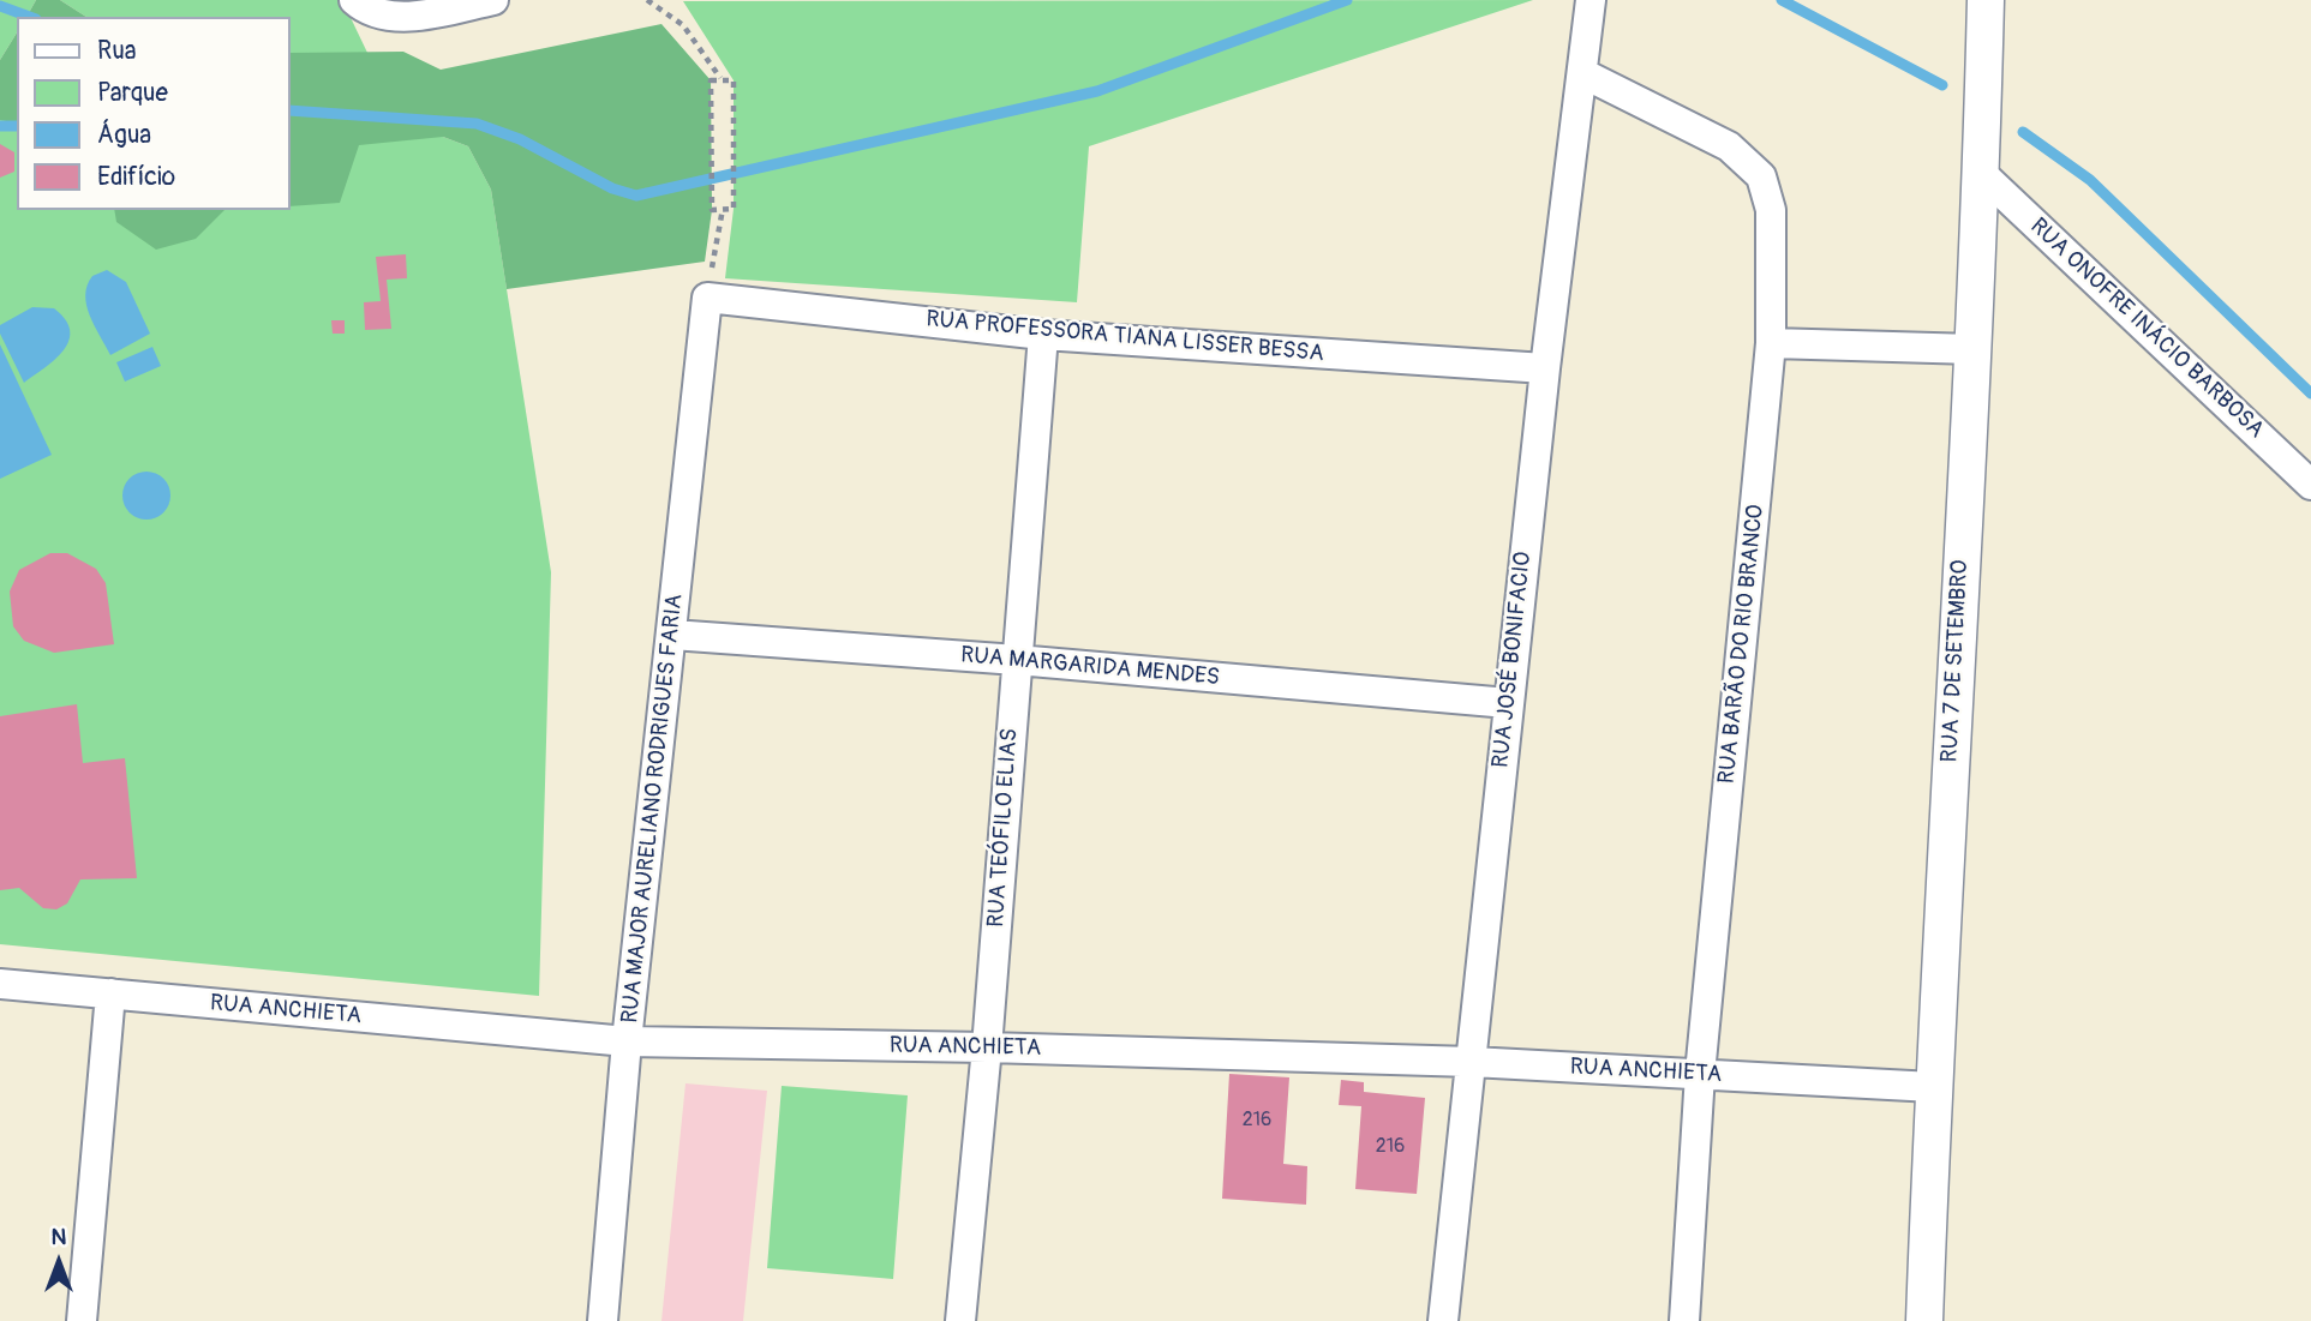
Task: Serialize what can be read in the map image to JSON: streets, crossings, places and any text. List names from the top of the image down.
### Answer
{
  "streets": {
    "street": [
      "RUA ONOFRE INÁCIO BARBOSA",
      "RUA PROFESSORA TIANA LISSER BESSA",
      "RUA BARÃO DO RIO BRANCO",
      "RUA JOSÉ BONIFACIO",
      "RUA 7 DE SETEMBRO",
      "RUA MARGARIDA MENDES",
      "RUA MAJOR AURELIANO RODRIGUES FARIA",
      "RUA TEÓFILO ELIAS",
      "RUA ANCHIETA"
    ]
  },
  "crossings": [
    ["RUA ONOFRE INÁCIO BARBOSA", "RUA 7 DE SETEMBRO"],
    ["RUA PROFESSORA TIANA LISSER BESSA", "RUA JOSÉ BONIFACIO"],
    ["RUA PROFESSORA TIANA LISSER BESSA", "RUA MAJOR AURELIANO RODRIGUES FARIA"],
    ["RUA PROFESSORA TIANA LISSER BESSA", "RUA TEÓFILO ELIAS"],
    ["RUA BARÃO DO RIO BRANCO", "RUA JOSÉ BONIFACIO"],
    ["RUA BARÃO DO RIO BRANCO", "RUA ANCHIETA"],
    ["RUA JOSÉ BONIFACIO", "RUA MARGARIDA MENDES"],
    ["RUA JOSÉ BONIFACIO", "RUA ANCHIETA"],
    ["RUA 7 DE SETEMBRO", "RUA ANCHIETA"],
    ["RUA MARGARIDA MENDES", "RUA MAJOR AURELIANO RODRIGUES FARIA"],
    ["RUA MARGARIDA MENDES", "RUA TEÓFILO ELIAS"],
    ["RUA MAJOR AURELIANO RODRIGUES FARIA", "RUA ANCHIETA"],
    ["RUA TEÓFILO ELIAS", "RUA ANCHIETA"]
  ],
  "house_numbers": ["216", "216"],
  "legend": [
    "Rua",
    "Parque",
    "Água",
    "Edifício"
  ],
  "north": "top"
}
